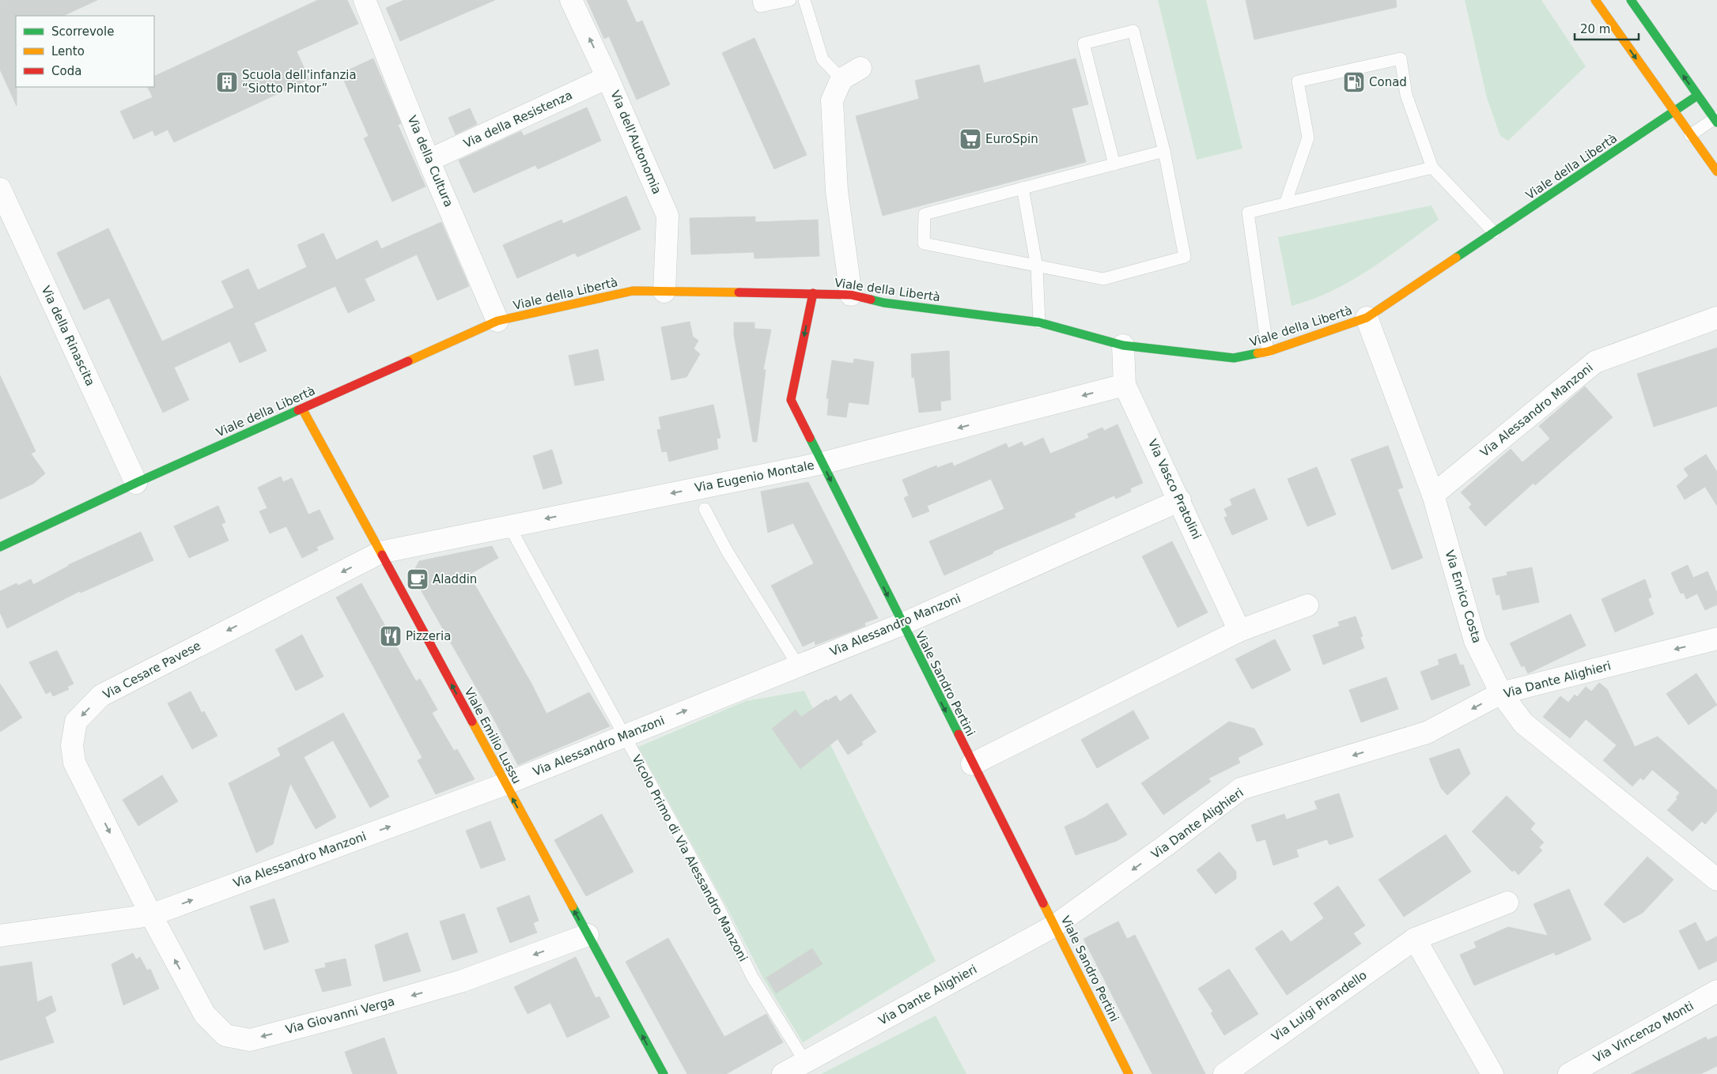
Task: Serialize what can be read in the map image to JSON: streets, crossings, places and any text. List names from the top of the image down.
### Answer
{
  "streets": {
    "street": [
      "Via della Resistenza",
      "Via dell'Autonomia",
      "Via della Cultura",
      "Viale della Libertà",
      "Via della Rinascita",
      "Via Alessandro Manzoni",
      "Via Eugenio Montale",
      "Via Vasco Pratolini",
      "Via Enrico Costa",
      "Via Cesare Pavese",
      "Via Dante Alighieri",
      "Viale Sandro Pertini",
      "Viale Emilio Lussu",
      "Via Luigi Pirandello",
      "Via Giovanni Verga",
      "Via Vincenzo Monti"
    ],
    "lane": ["Vicolo Primo di Via Alessandro Manzoni"]
  },
  "crossings": [
    ["Via della Resistenza", "Via dell'Autonomia"],
    ["Via della Resistenza", "Via della Cultura"],
    ["Via dell'Autonomia", "Viale della Libertà"],
    ["Via della Cultura", "Viale della Libertà"],
    ["Viale della Libertà", "Via della Rinascita"],
    ["Viale della Libertà", "Via Vasco Pratolini"],
    ["Viale della Libertà", "Via Enrico Costa"],
    ["Viale della Libertà", "Viale Sandro Pertini"],
    ["Viale della Libertà", "Viale Emilio Lussu"],
    ["Via Alessandro Manzoni", "Via Vasco Pratolini"],
    ["Via Alessandro Manzoni", "Via Enrico Costa"],
    ["Via Alessandro Manzoni", "Via Cesare Pavese"],
    ["Via Alessandro Manzoni", "Viale Sandro Pertini"],
    ["Via Alessandro Manzoni", "Viale Emilio Lussu"],
    ["Via Alessandro Manzoni", "Vicolo Primo di Via Alessandro Manzoni"],
    ["Via Alessandro Manzoni", "Via Giovanni Verga"],
    ["Via Eugenio Montale", "Via Vasco Pratolini"],
    ["Via Eugenio Montale", "Via Cesare Pavese"],
    ["Via Eugenio Montale", "Viale Sandro Pertini"],
    ["Via Eugenio Montale", "Viale Emilio Lussu"],
    ["Via Eugenio Montale", "Vicolo Primo di Via Alessandro Manzoni"],
    ["Via Enrico Costa", "Via Dante Alighieri"],
    ["Via Cesare Pavese", "Viale Emilio Lussu"],
    ["Via Cesare Pavese", "Via Giovanni Verga"],
    ["Via Dante Alighieri", "Viale Sandro Pertini"],
    ["Via Dante Alighieri", "Vicolo Primo di Via Alessandro Manzoni"],
    ["Viale Emilio Lussu", "Via Giovanni Verga"]
  ],
  "one_way": [
    "Via Alessandro Manzoni",
    "Via Eugenio Montale",
    "Viale Sandro Pertini",
    "Viale Emilio Lussu",
    "Via Giovanni Verga"
  ],
  "places": {
    "building": ["Scuola dell'infanzia “Siotto Pintor”"],
    "fuel station": ["Conad"],
    "supermarket": ["EuroSpin"],
    "cafe": ["Aladdin"],
    "restaurant": ["Pizzeria"]
  },
  "legend": ["Scorrevole", "Lento", "Coda"],
  "scale_bar": "20 m"
}
